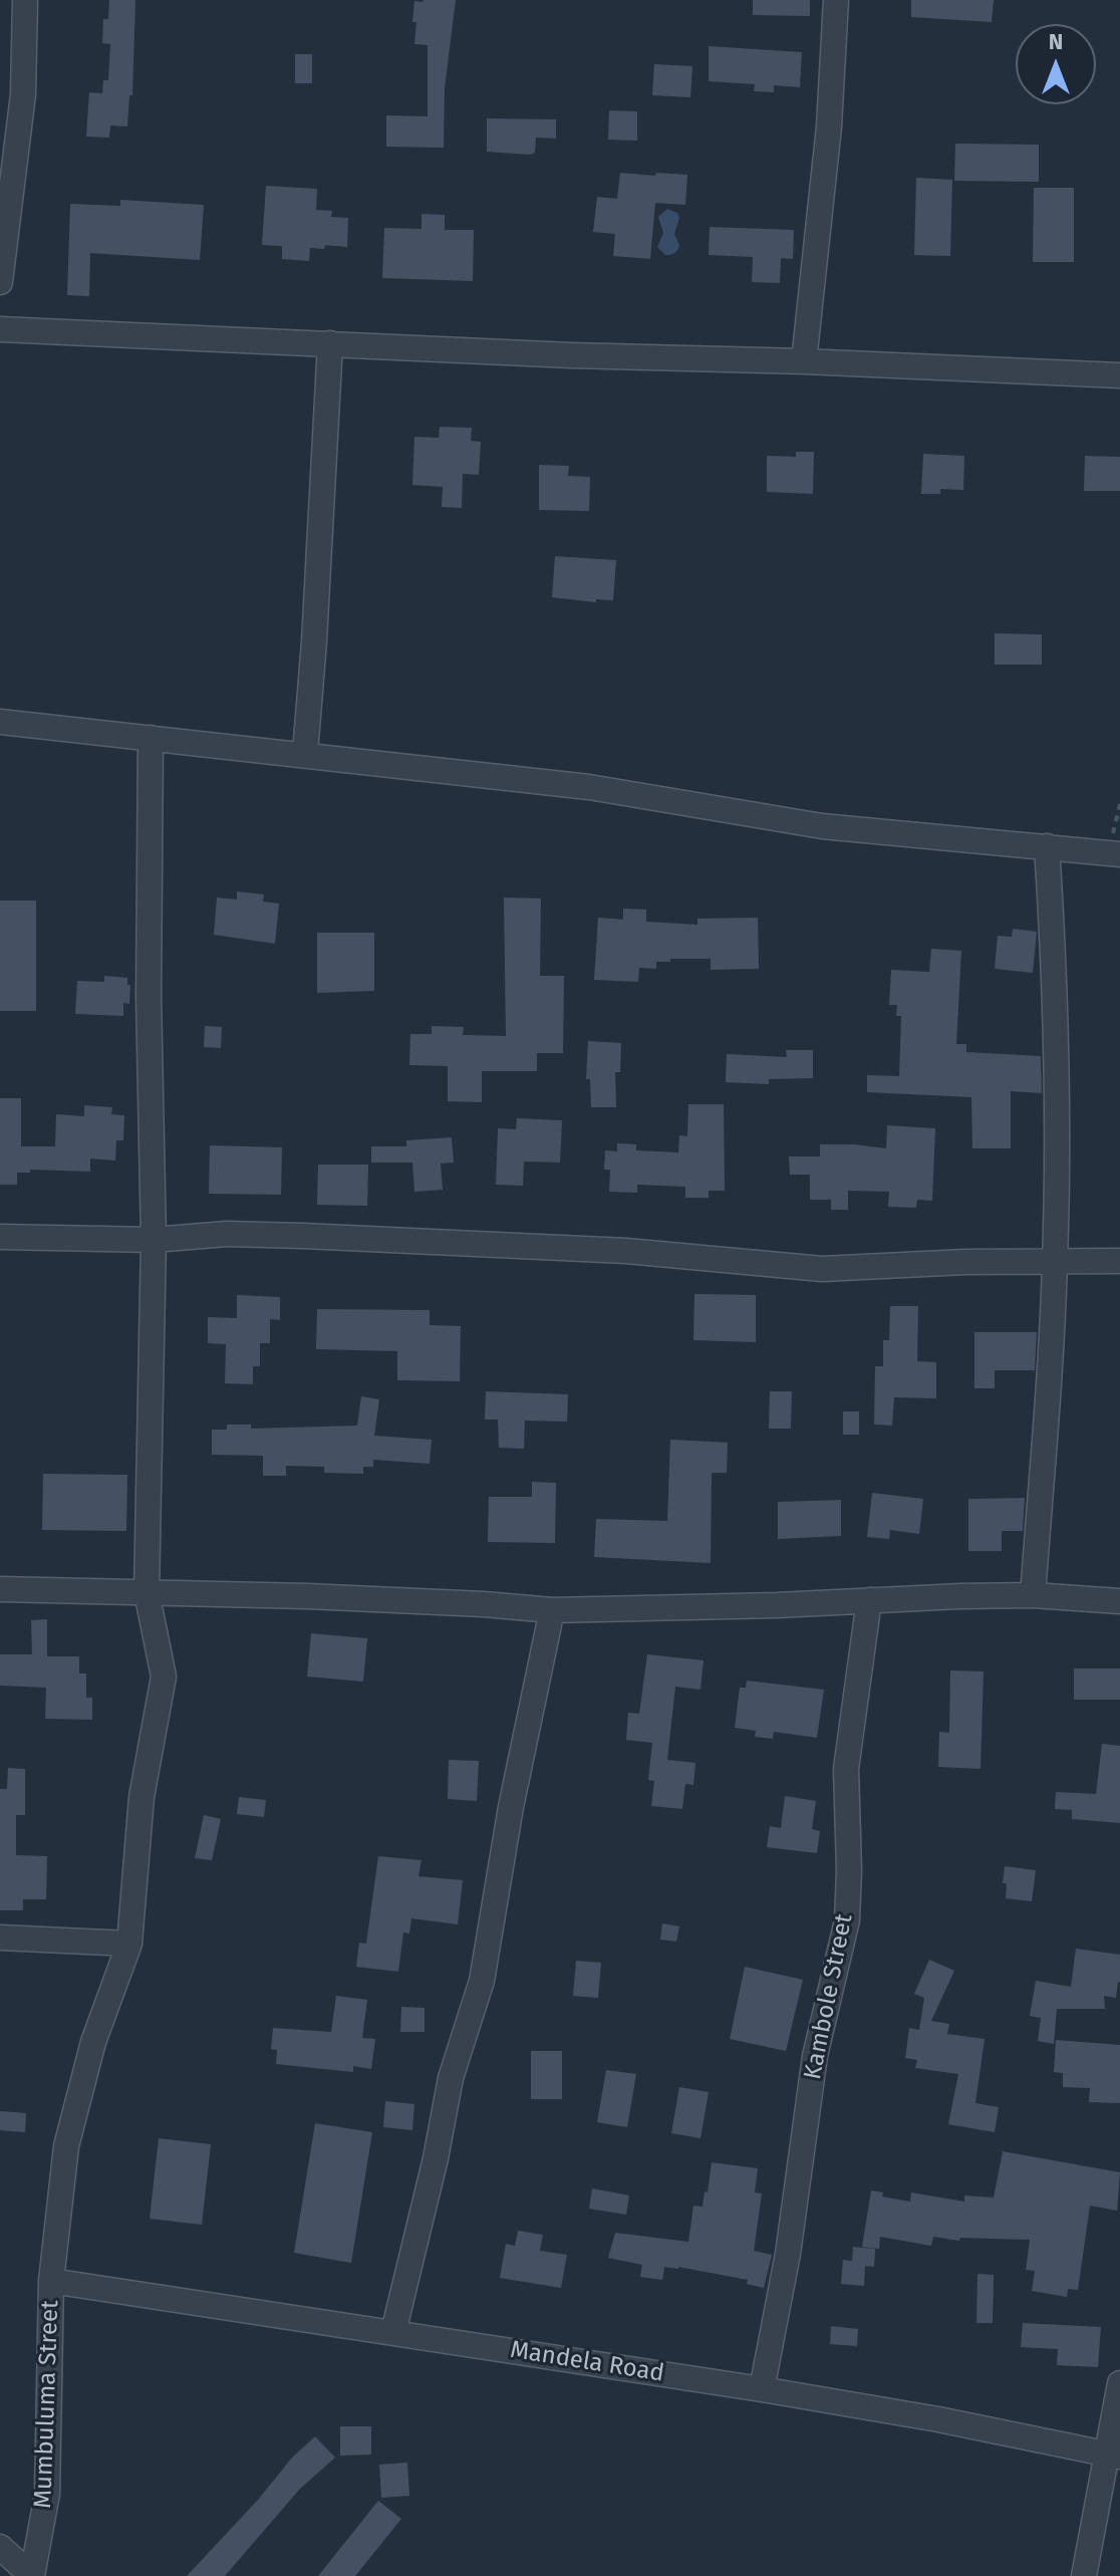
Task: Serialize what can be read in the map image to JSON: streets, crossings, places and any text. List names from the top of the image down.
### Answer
{
  "streets": {
    "street": ["Kambole Street", "Mandela Road", "Mumbuluma Street"]
  },
  "crossings": [
    ["Kambole Street", "Mandela Road"],
    ["Mandela Road", "Mumbuluma Street"]
  ],
  "north": "top"
}
